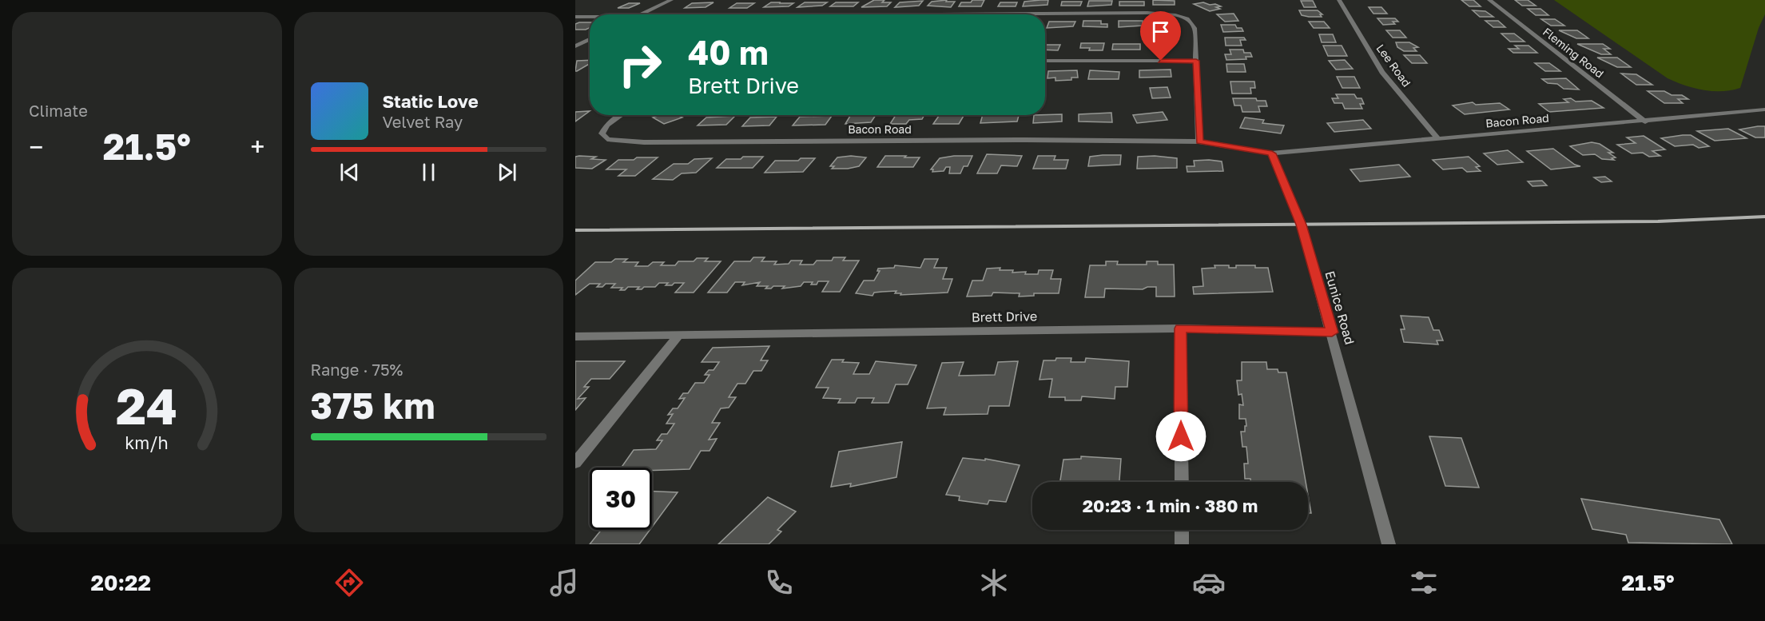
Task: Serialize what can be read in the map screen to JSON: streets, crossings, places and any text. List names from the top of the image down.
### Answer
{
  "streets": {
    "street": [
      "Fleming Road",
      "Lee Road",
      "Bacon Road",
      "Eunice Road",
      "Brett Drive"
    ]
  },
  "crossings": [
    ["Fleming Road", "Bacon Road"],
    ["Lee Road", "Bacon Road"],
    ["Bacon Road", "Eunice Road"],
    ["Eunice Road", "Brett Drive"]
  ],
  "page": {
    "tile": [
      "Climate",
      ["Range · 75%", "375 km"]
    ],
    "turn": ["40 m", "Brett Drive"],
    "song": ["Static Love", "Velvet Ray"],
    "heat": ["−", "21.5°", "+"],
    "limit": "30",
    "trip": "20:23 · 1 min · 380 m",
    "tabs": ["20:22", "21.5°"],
    "gauge": ["24", "km/h"]
  }
}
